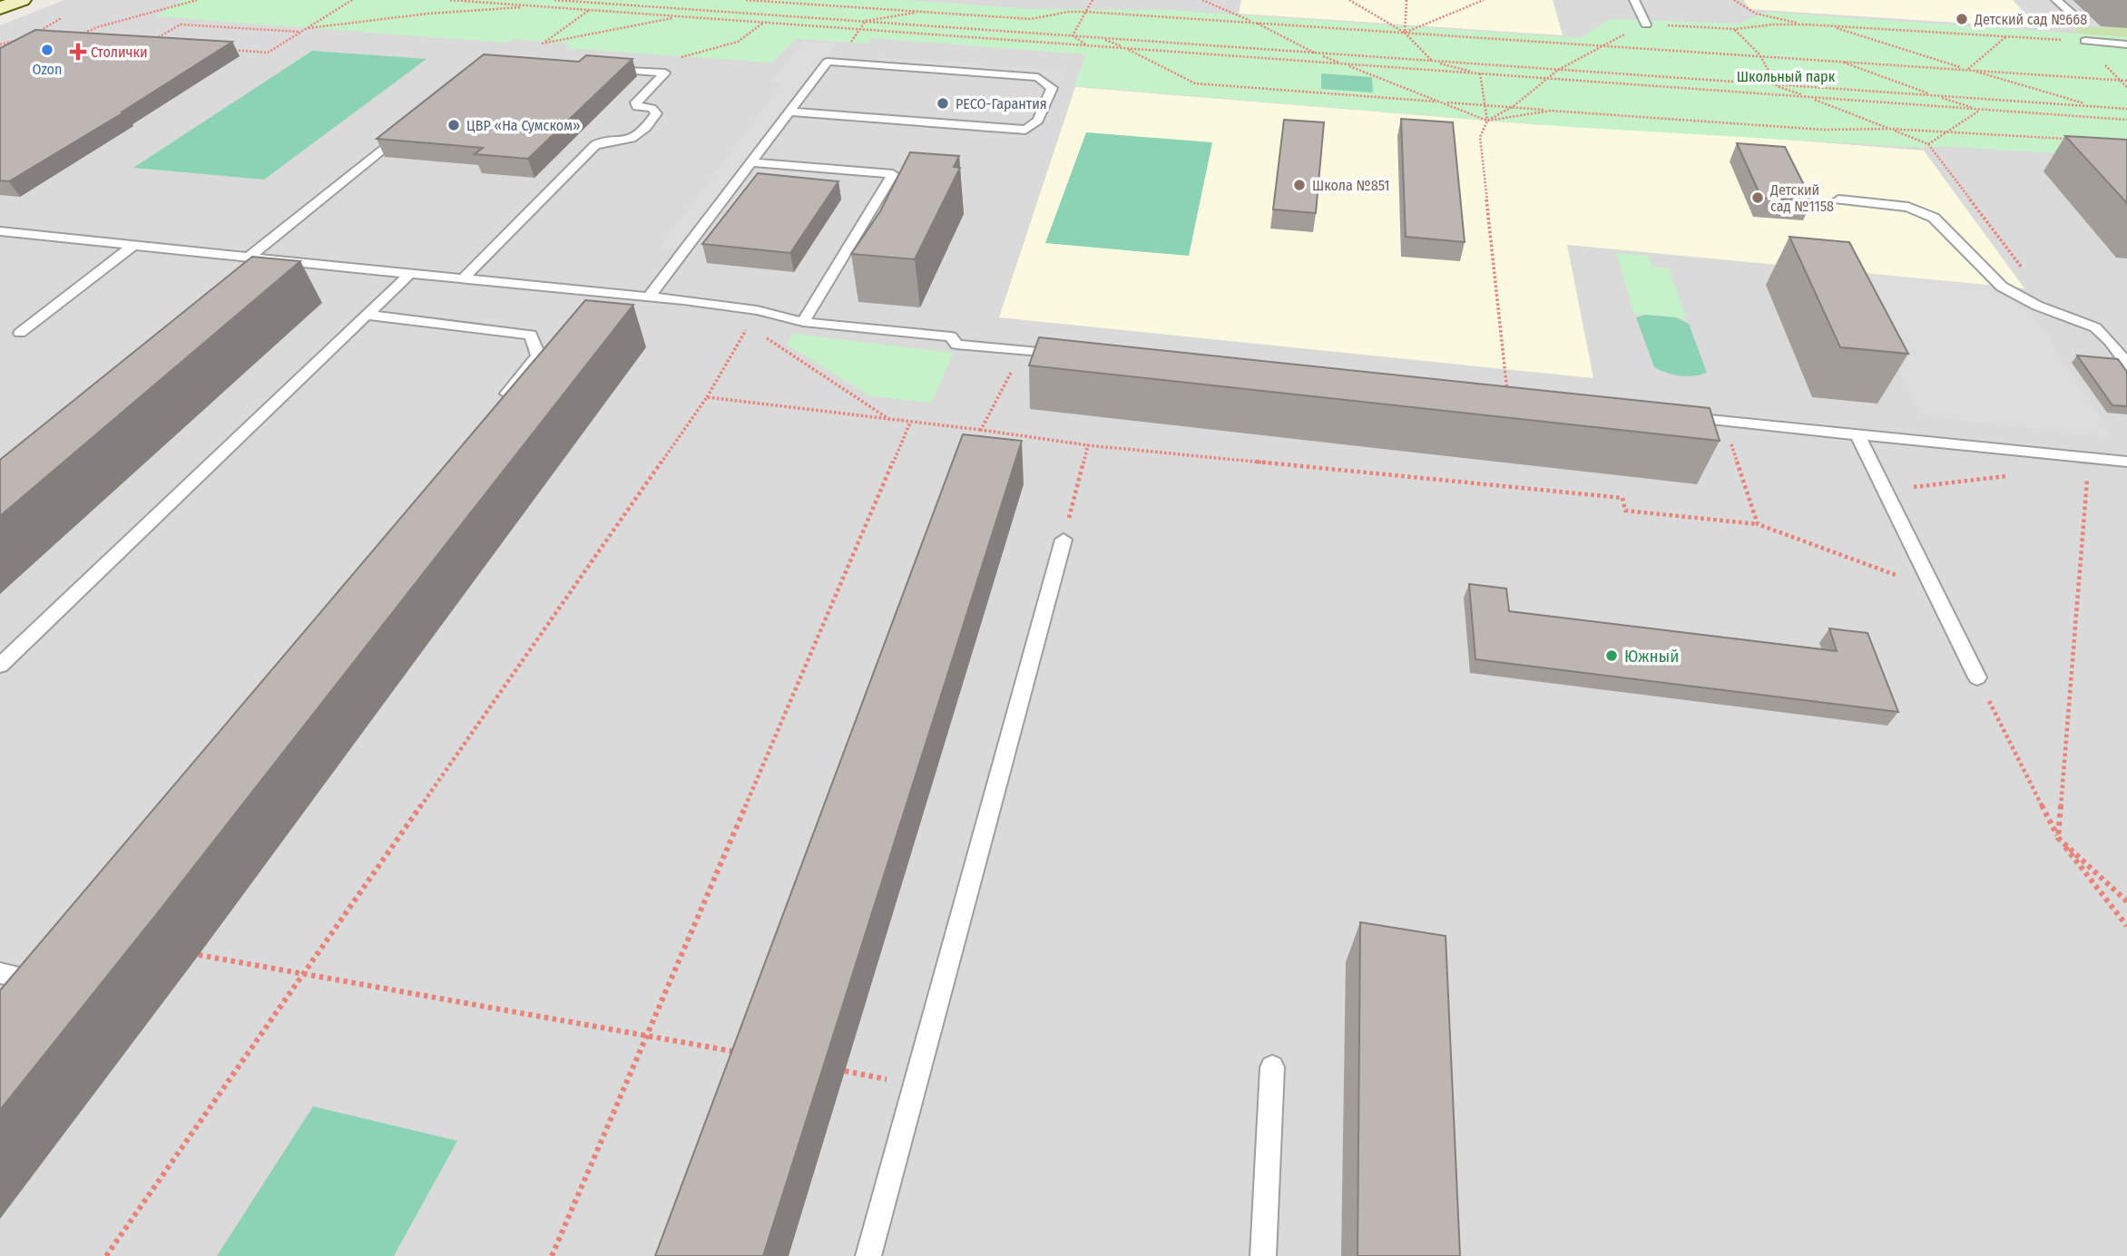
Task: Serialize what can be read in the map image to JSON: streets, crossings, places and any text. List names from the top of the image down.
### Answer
{
  "parks": ["Школьный парк"],
  "places": {
    "other": [
      "Детский сад №668",
      "Ozon",
      "РЕСО-Гарантия",
      "ЦВР «На Сумском»",
      "Школа №851",
      "Детский сад №1158",
      "Южный"
    ],
    "health": ["Столички"]
  }
}
